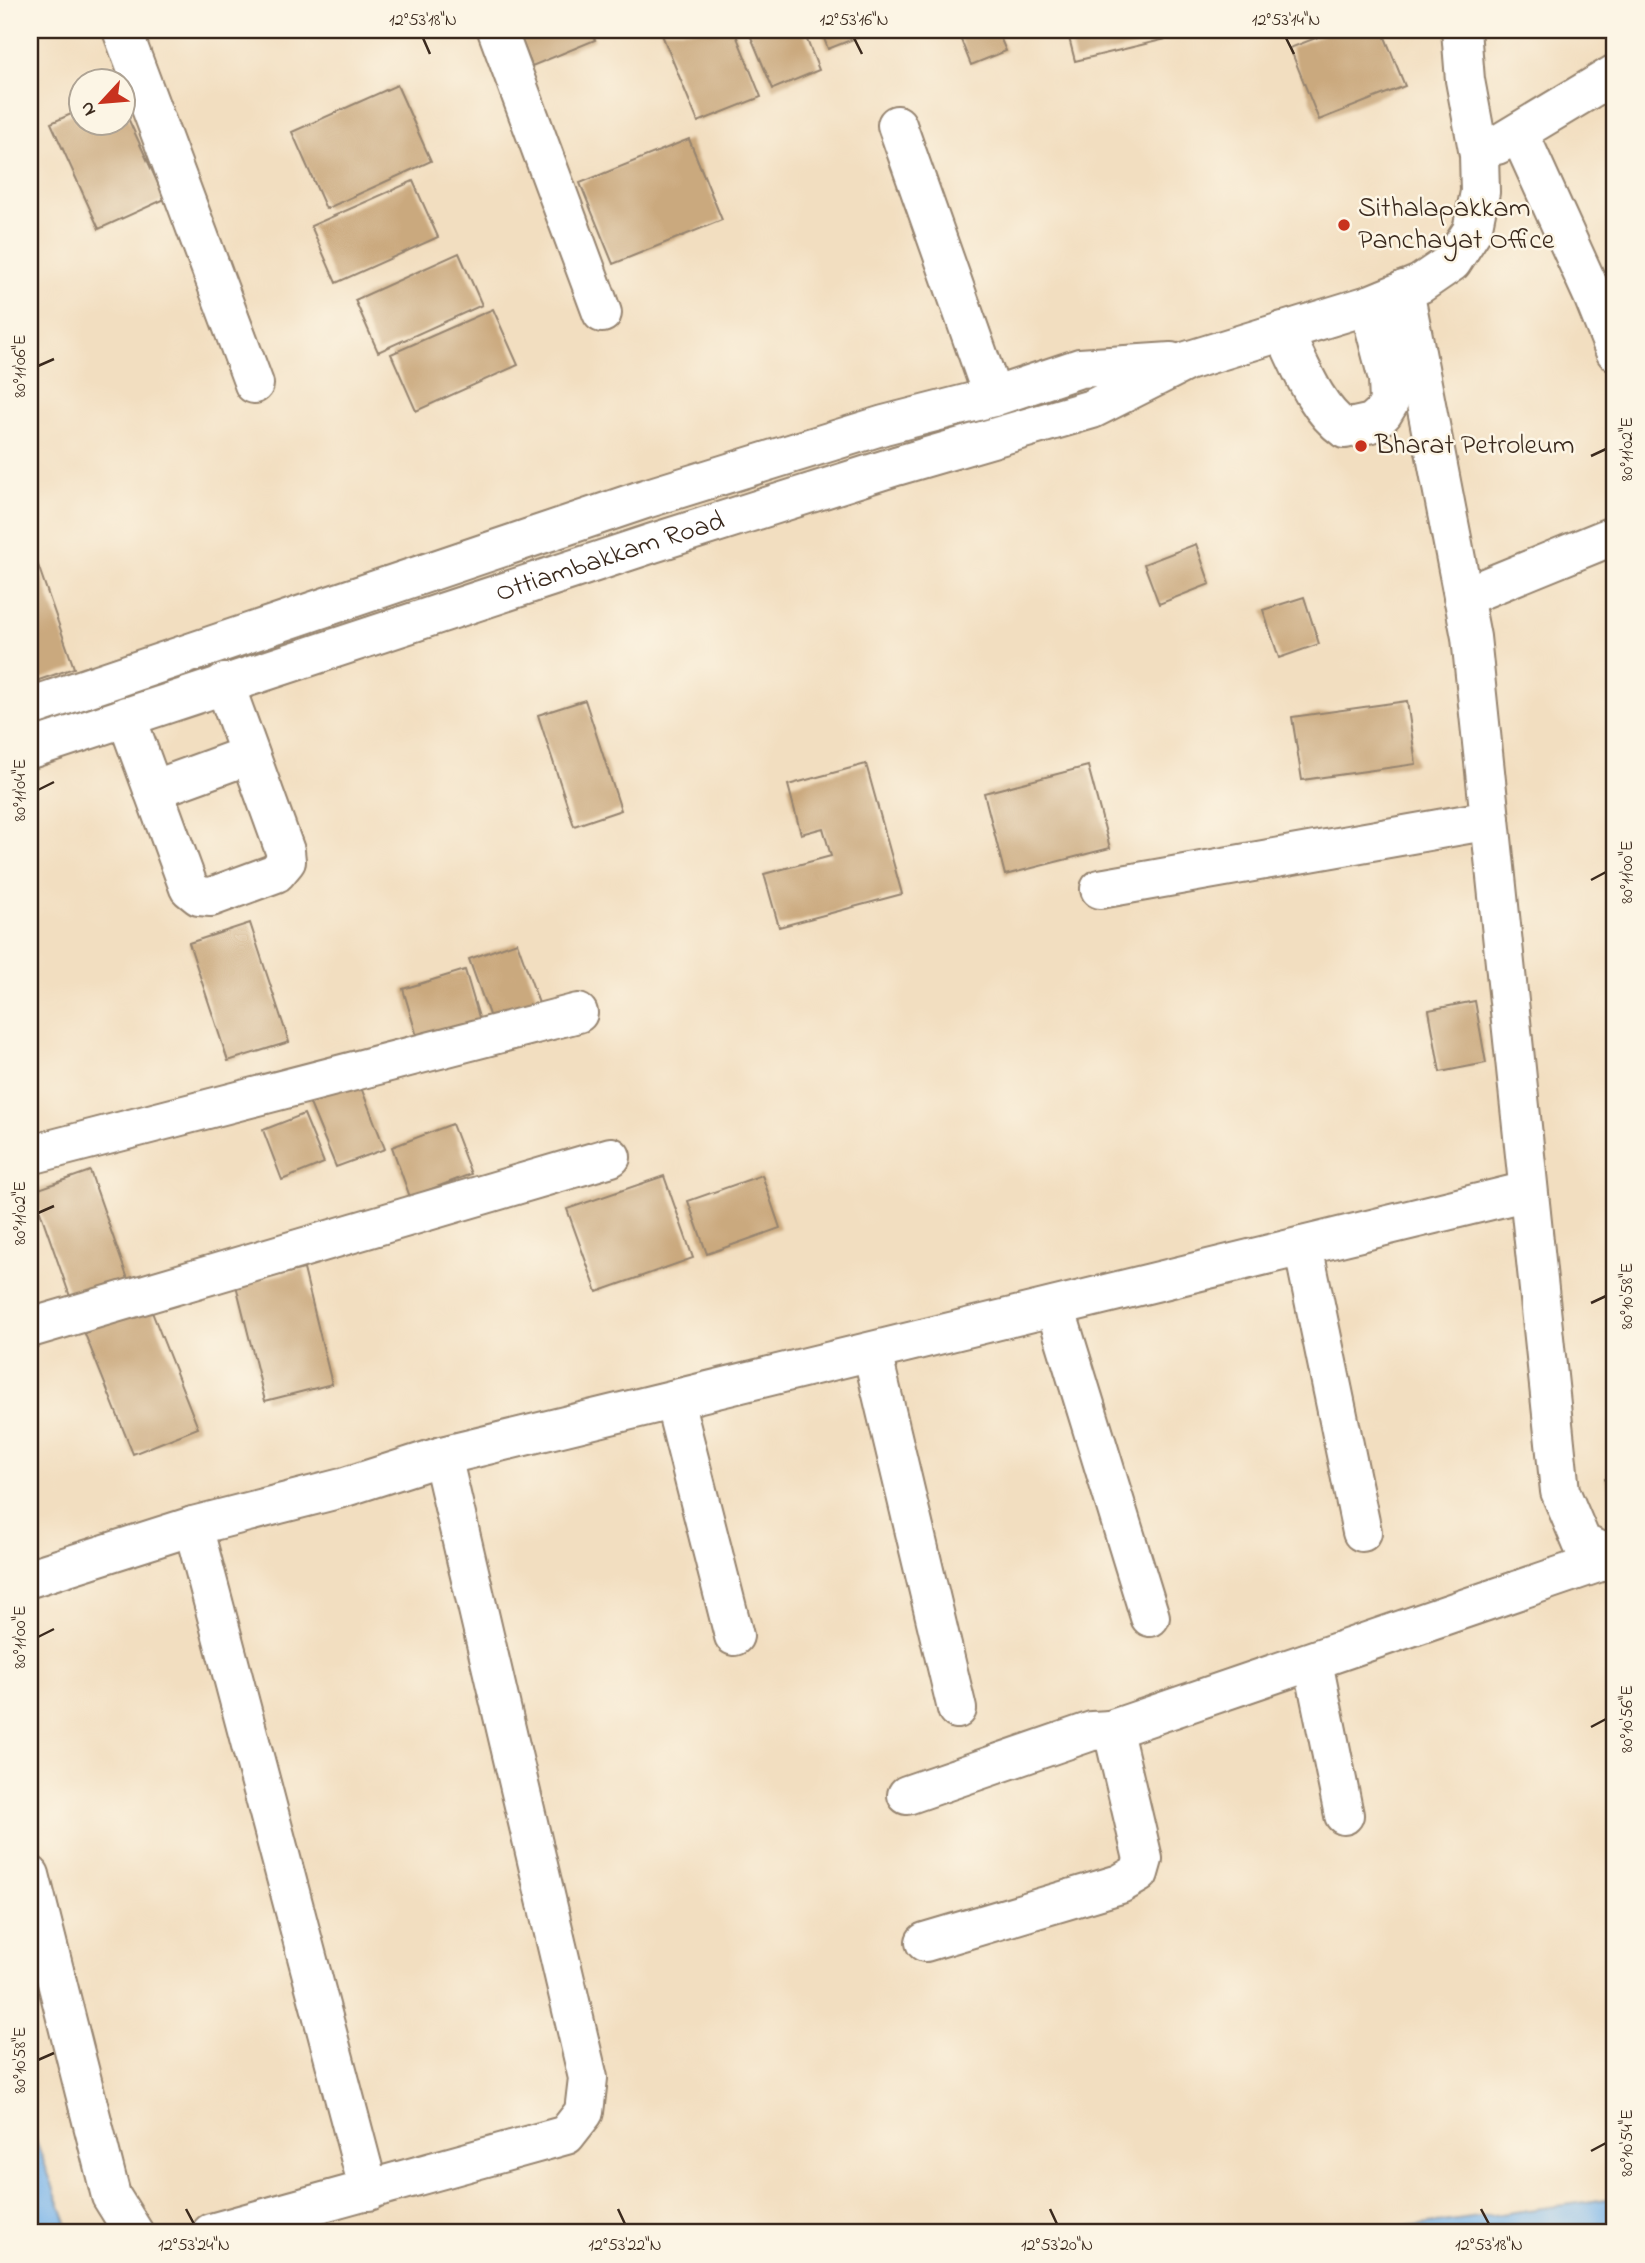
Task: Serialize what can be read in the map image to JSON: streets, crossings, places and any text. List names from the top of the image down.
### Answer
{
  "streets": {
    "street": ["Ottiambakkam Road"]
  },
  "places": ["Sithalapakkam Panchayat Office", "Bharat Petroleum"],
  "north": "bottom left",
  "coordinates": [
    "12°53'18\"N",
    "12°53'16\"N",
    "12°53'14\"N",
    "80°11'06\"E",
    "80°11'02\"E",
    "80°11'04\"E",
    "80°11'00\"E",
    "80°10'58\"E",
    "80°10'56\"E",
    "80°10'54\"E",
    "12°53'24\"N",
    "12°53'22\"N",
    "12°53'20\"N"
  ]
}
